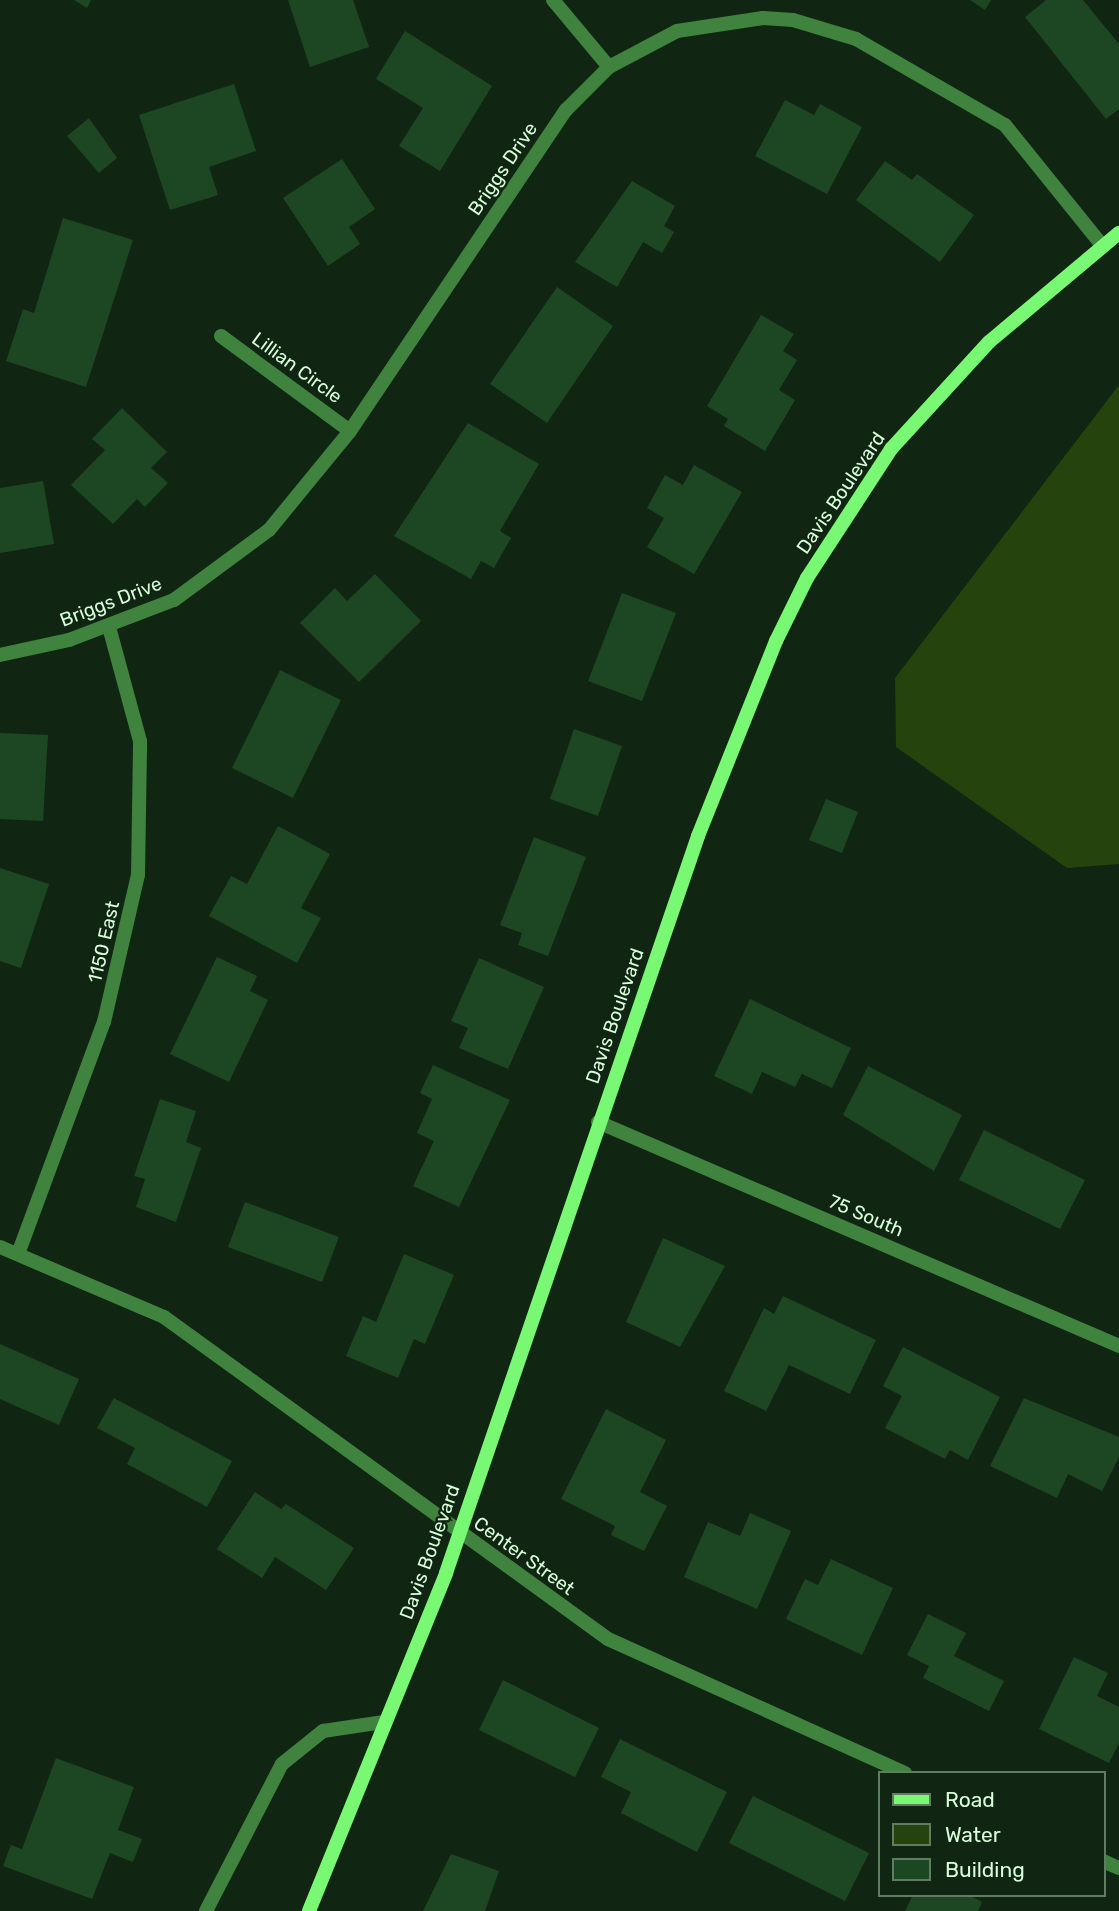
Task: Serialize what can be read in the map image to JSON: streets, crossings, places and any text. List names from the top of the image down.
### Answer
{
  "streets": {
    "street": [
      "Briggs Drive",
      "Lillian Circle",
      "Davis Boulevard",
      "1150 East",
      "75 South",
      "Center Street"
    ]
  },
  "crossings": [
    ["Briggs Drive", "Lillian Circle"],
    ["Briggs Drive", "Davis Boulevard"],
    ["Briggs Drive", "1150 East"],
    ["Davis Boulevard", "75 South"],
    ["Davis Boulevard", "Center Street"],
    ["1150 East", "Center Street"]
  ],
  "legend": ["Road", "Water", "Building"]
}
